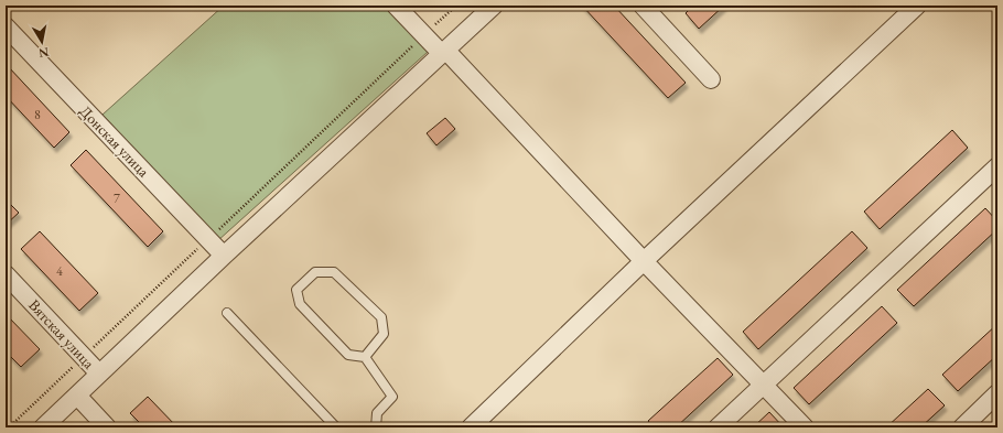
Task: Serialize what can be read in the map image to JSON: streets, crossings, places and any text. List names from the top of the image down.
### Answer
{
  "streets": {
    "street": ["Донская улица", "Вятская улица"]
  },
  "house_numbers": ["8", "7", "4"],
  "north": "bottom"
}
